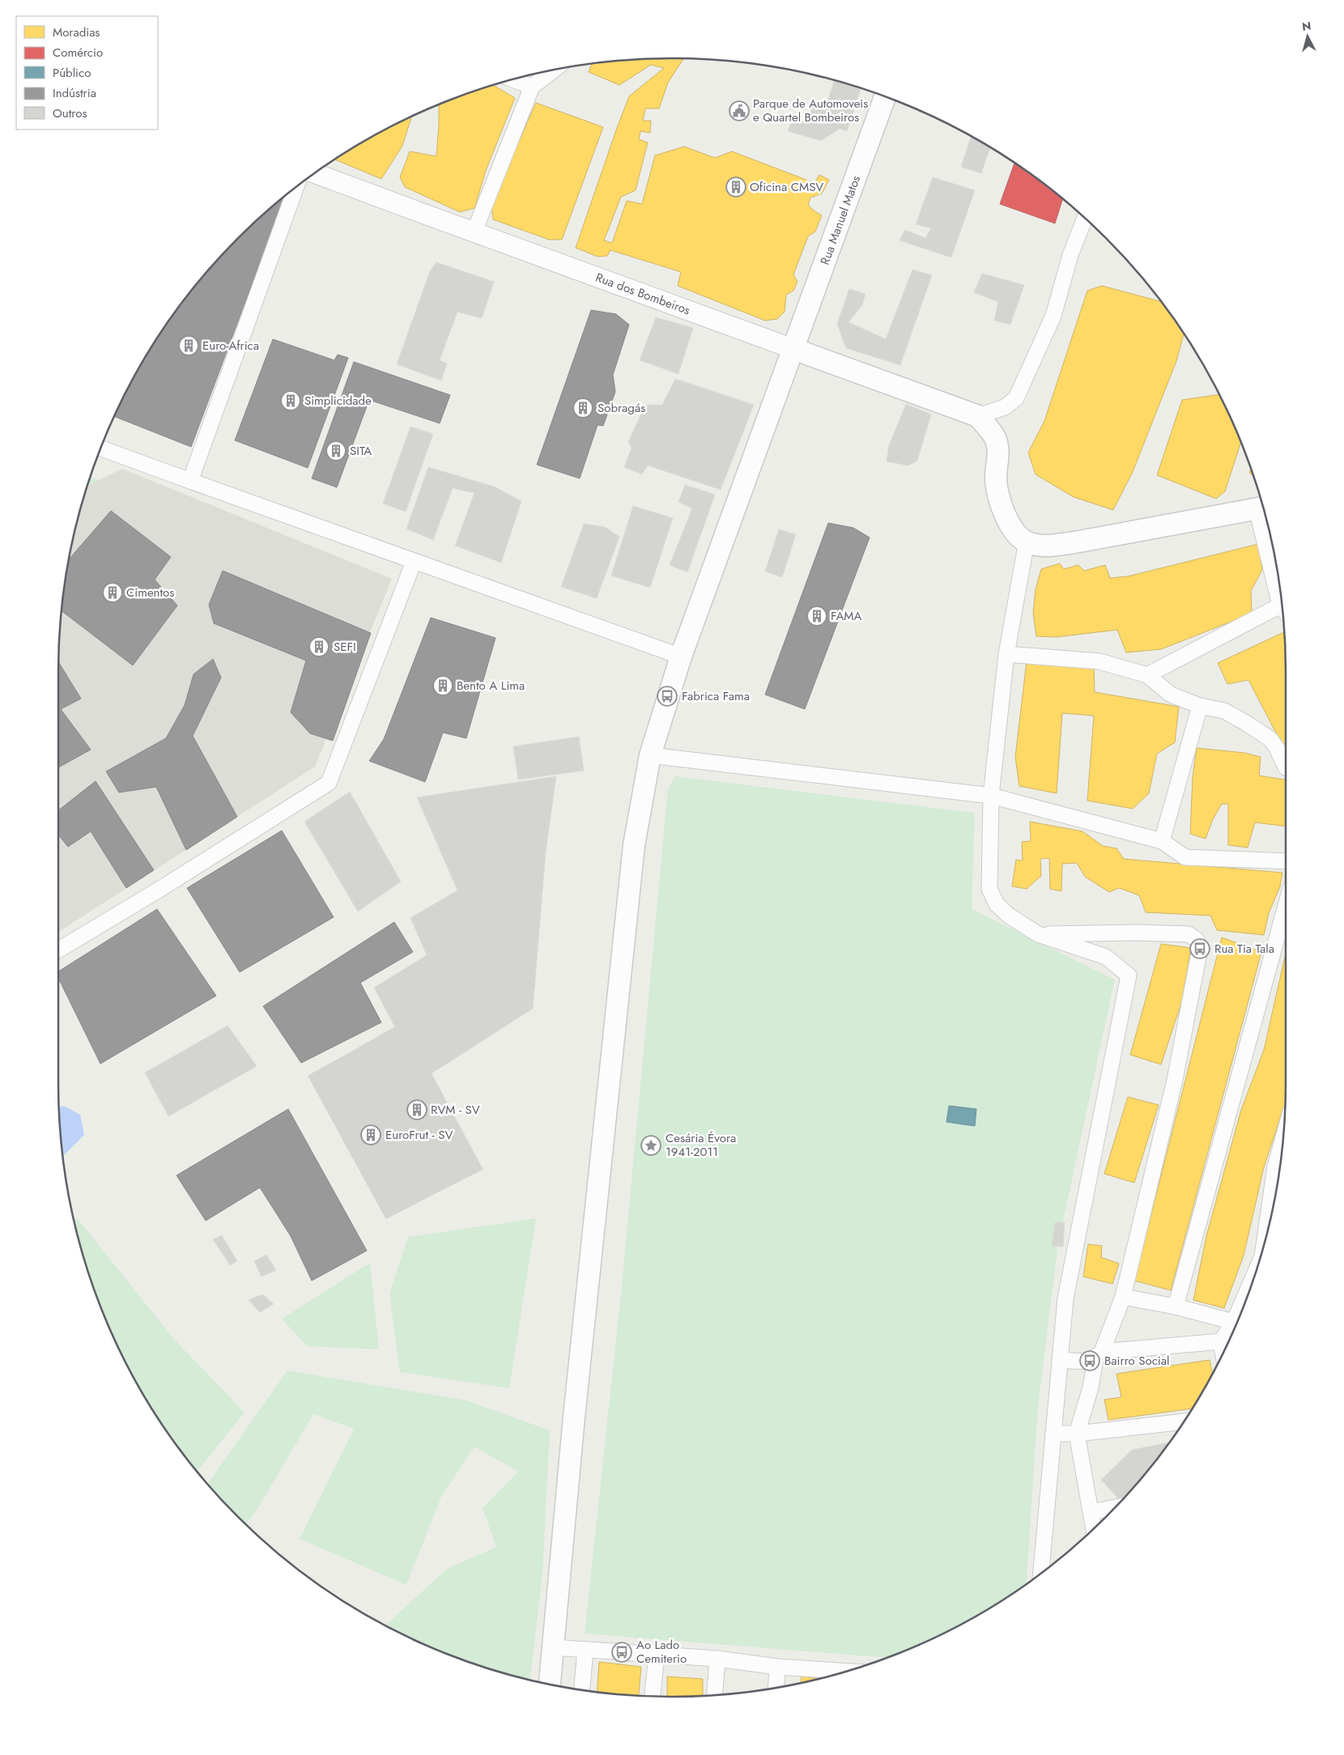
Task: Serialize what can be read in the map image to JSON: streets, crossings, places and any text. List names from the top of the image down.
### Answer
{
  "streets": {
    "main road": ["Rua Manuel Matos", "Rua dos Bombeiros"]
  },
  "crossings": [
    ["Rua Manuel Matos", "Rua dos Bombeiros"]
  ],
  "places": {
    "public building": ["Parque de Automoveis e Quartel Bombeiros"],
    "building": [
      "Oficina CMSV",
      "Euro-Africa",
      "Simplicidade",
      "Sobragás",
      "SITA",
      "Cimentos",
      "FAMA",
      "SEFI",
      "Bento A Lima",
      "RVM - SV",
      "EuroFrut - SV"
    ],
    "bus stop": [
      "Fabrica Fama",
      "Rua Tia Tala",
      "Bairro Social",
      "Ao Lado Cemiterio"
    ],
    "place": ["Cesária Évora 1941-2011"]
  },
  "legend": [
    "Moradias",
    "Comércio",
    "Público",
    "Indústria",
    "Outros"
  ],
  "north": "top"
}
